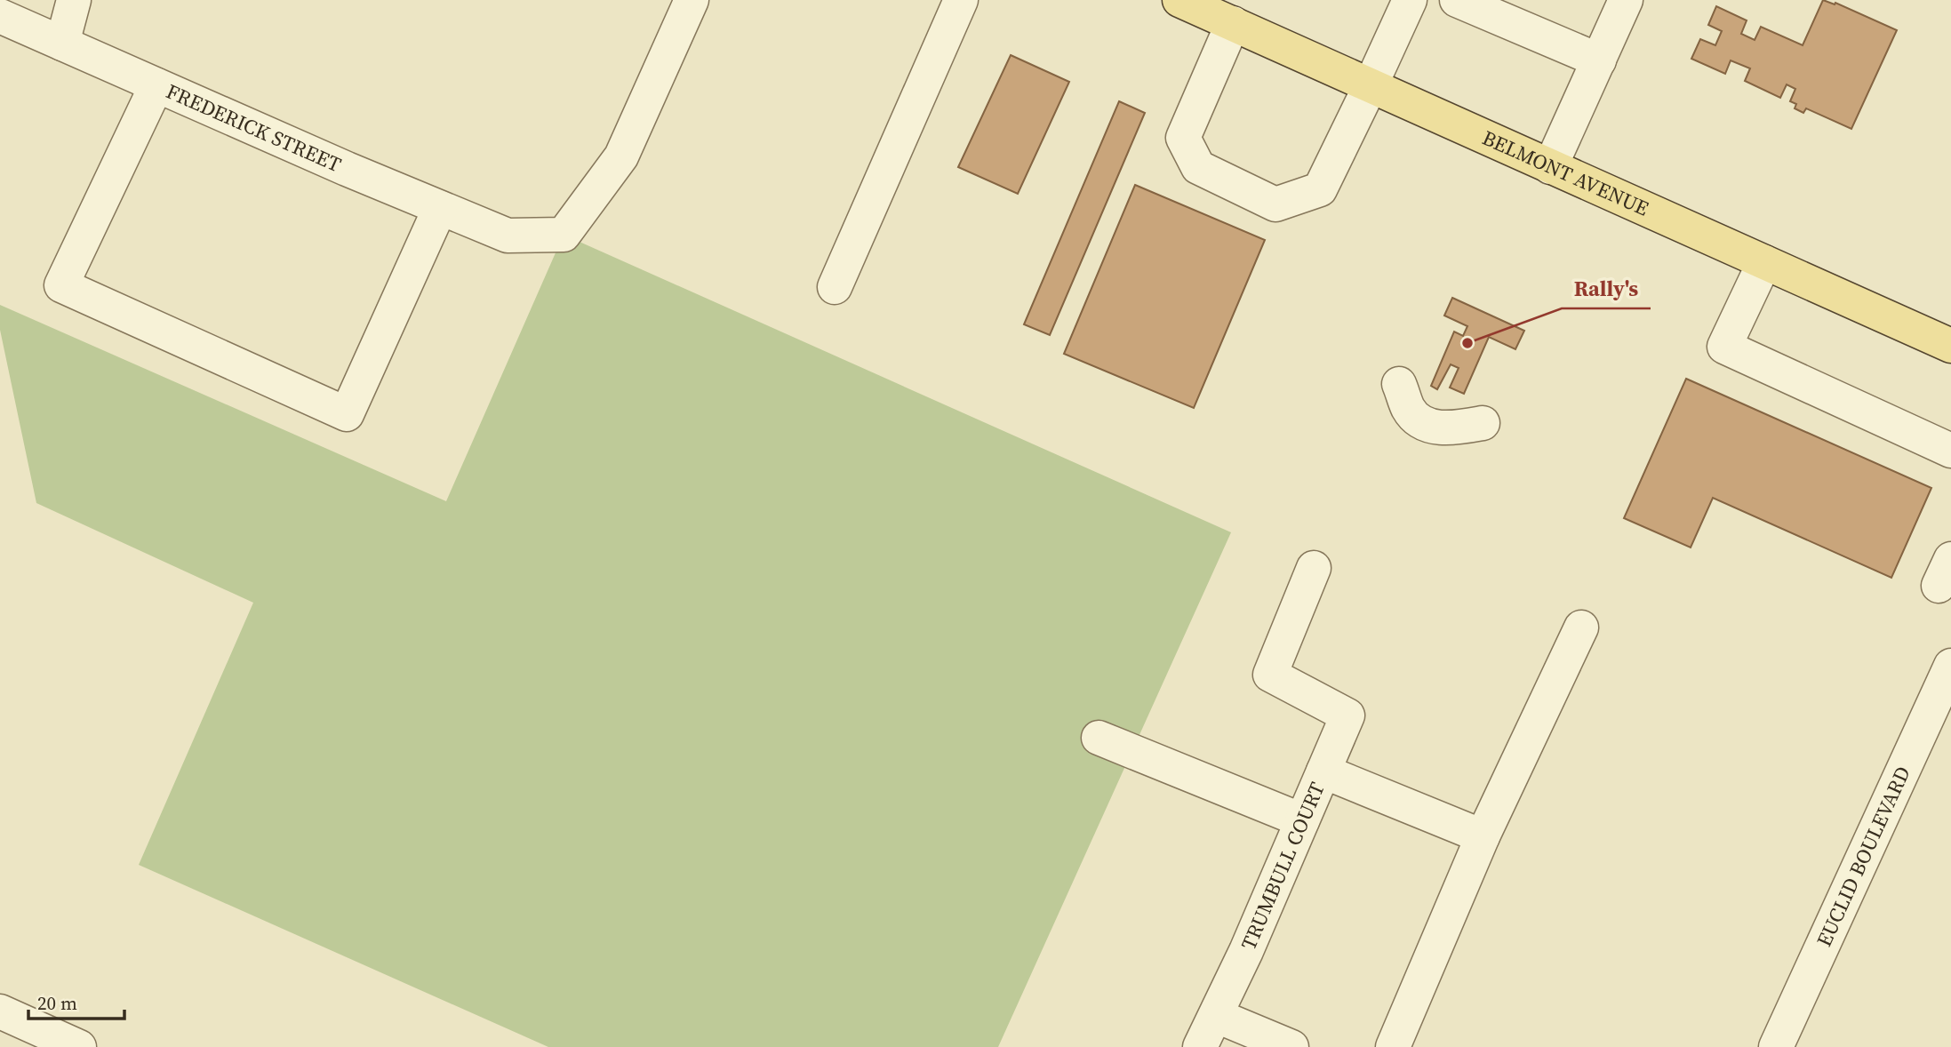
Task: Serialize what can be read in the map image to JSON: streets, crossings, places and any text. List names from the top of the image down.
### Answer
{
  "streets": {
    "main road": ["BELMONT AVENUE"],
    "street": ["FREDERICK STREET", "EUCLID BOULEVARD", "TRUMBULL COURT"]
  },
  "places": ["Rally's"],
  "scale_bar": "20 m"
}
